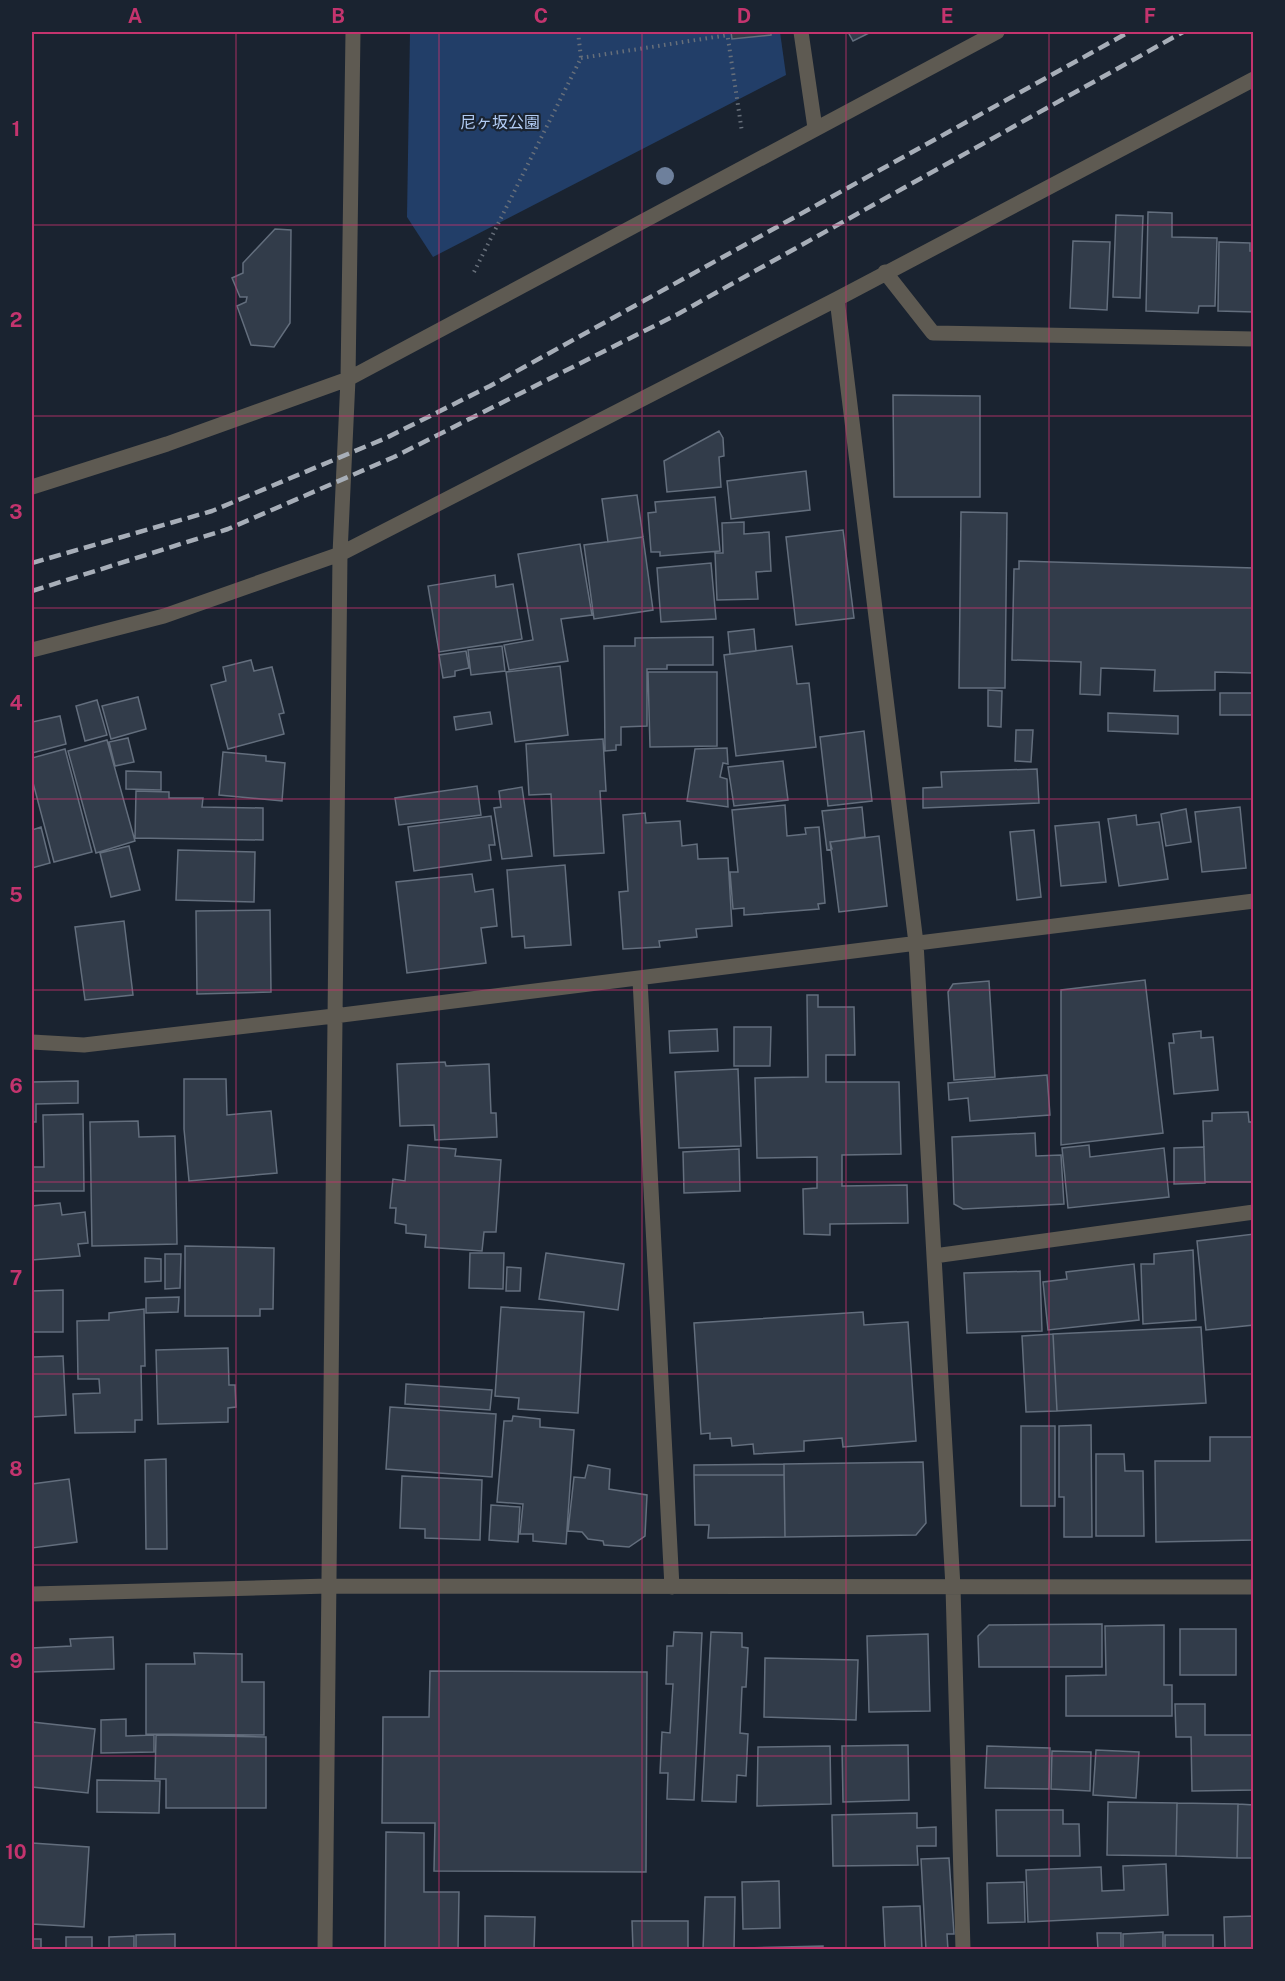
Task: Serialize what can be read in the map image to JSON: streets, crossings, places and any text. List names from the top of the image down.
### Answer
{
  "parks": ["尼ヶ坂公園"],
  "grid": {
    "columns": [
      "A",
      "B",
      "C",
      "D",
      "E",
      "F"
    ],
    "rows": [
      "1",
      "2",
      "3",
      "4",
      "5",
      "6",
      "7",
      "8",
      "9",
      "10"
    ]
  }
}
